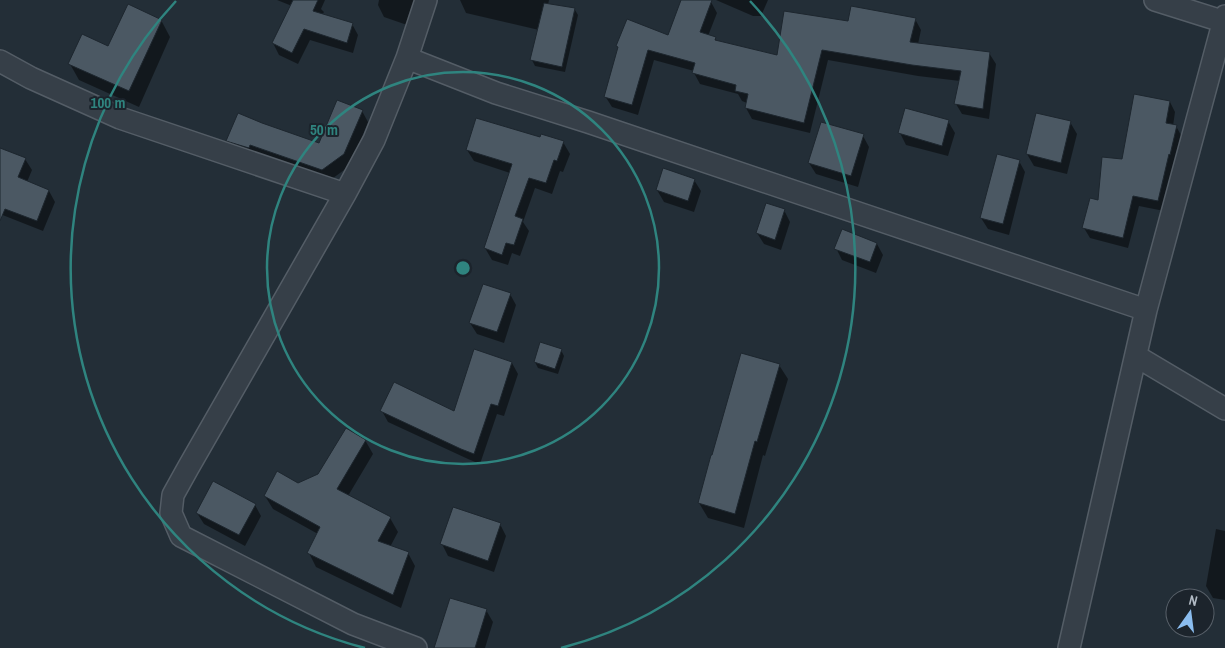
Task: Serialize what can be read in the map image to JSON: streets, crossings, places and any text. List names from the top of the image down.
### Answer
{
  "north": "top",
  "rings": ["100 m", "50 m"]
}
